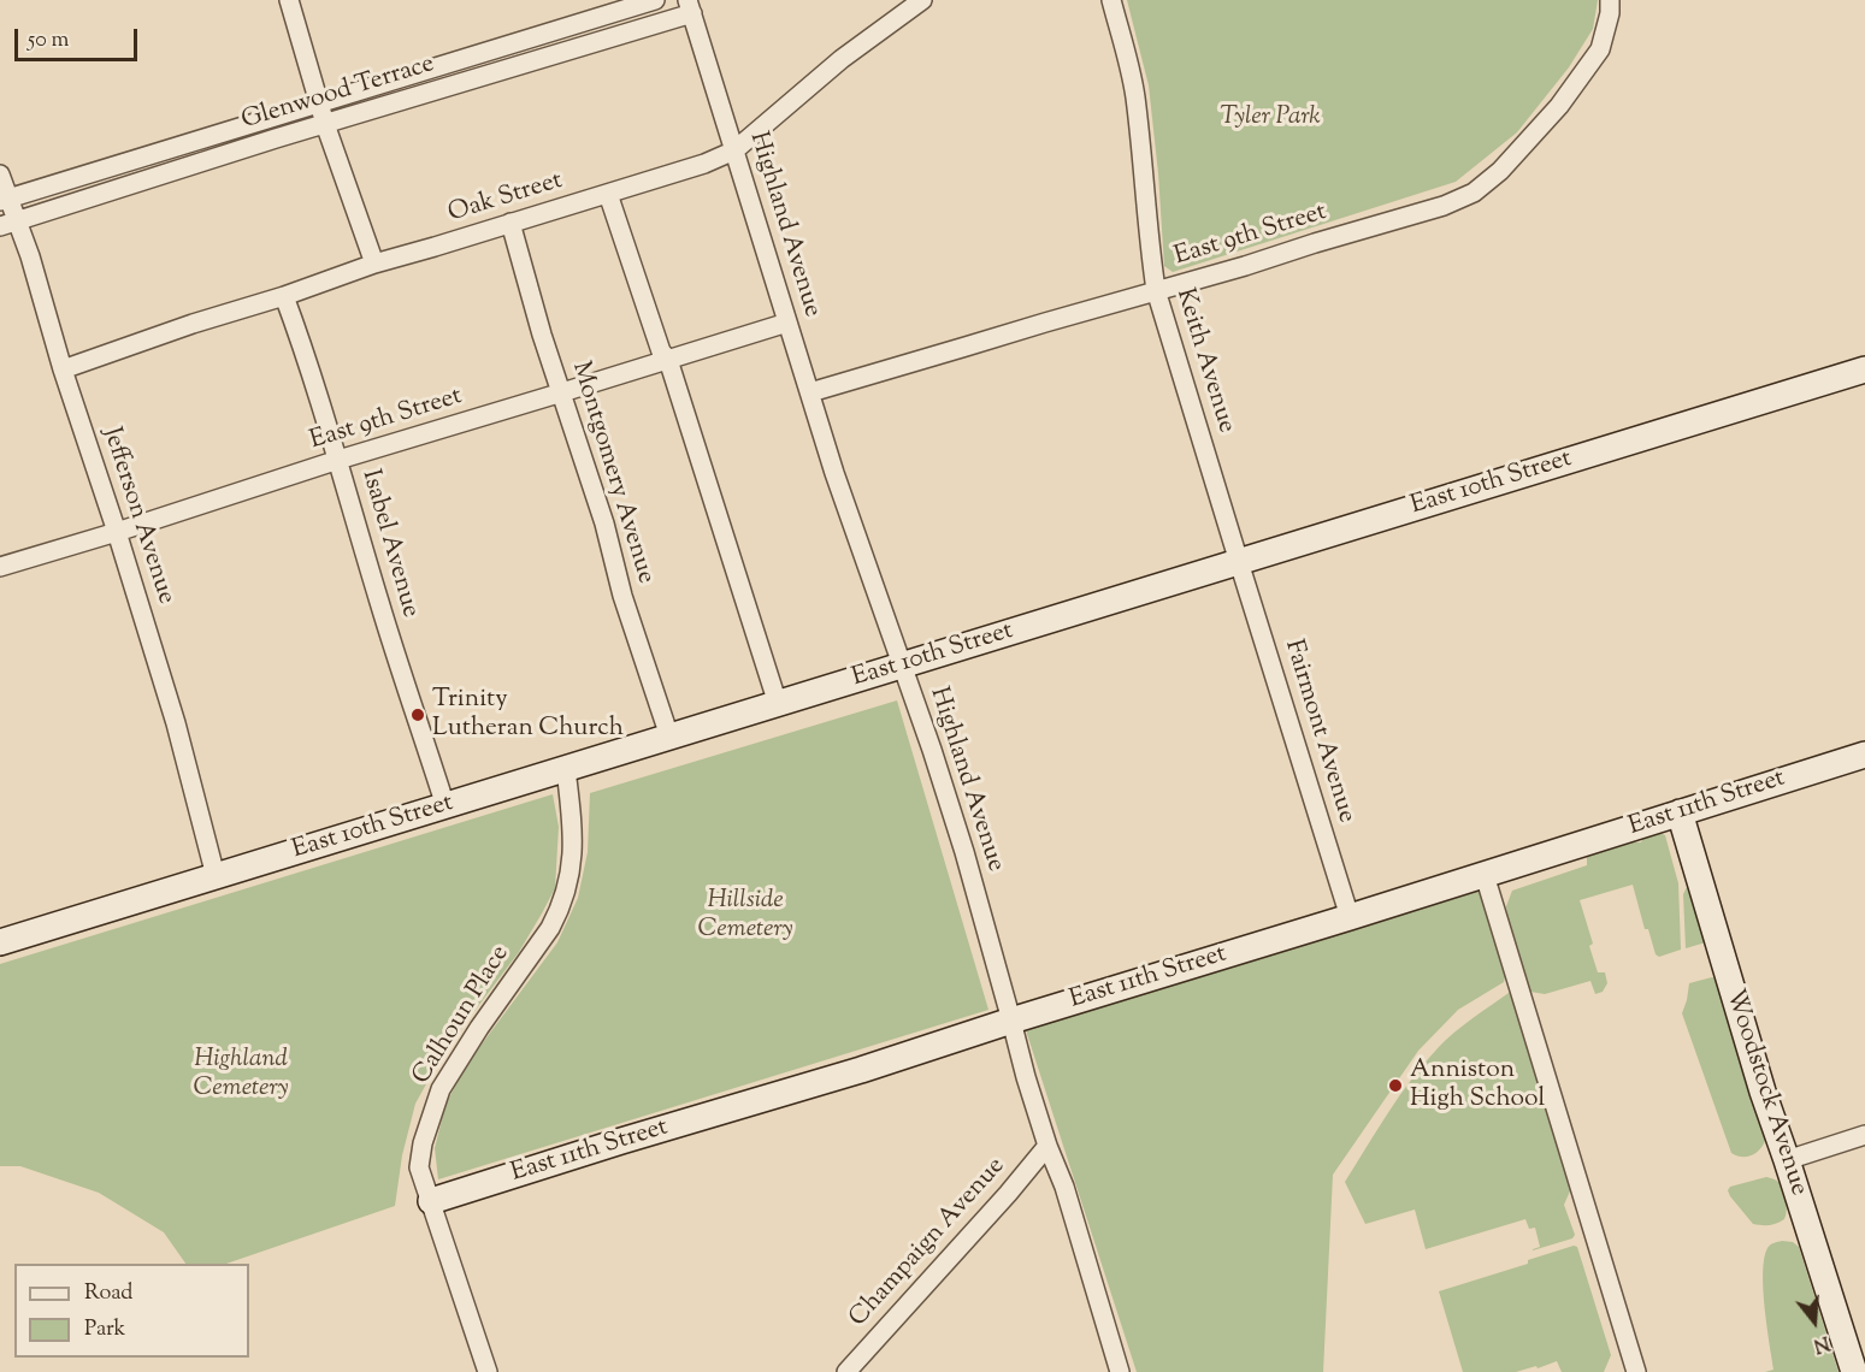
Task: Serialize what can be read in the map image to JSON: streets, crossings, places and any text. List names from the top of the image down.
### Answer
{
  "streets": {
    "street": [
      "Glenwood Terrace",
      "Oak Street",
      "Highland Avenue",
      "East 9th Street",
      "Keith Avenue",
      "Montgomery Avenue",
      "East 10th Street",
      "Jefferson Avenue",
      "Isabel Avenue",
      "Fairmont Avenue",
      "East 11th Street",
      "Calhoun Place",
      "Woodstock Avenue",
      "Champaign Avenue"
    ]
  },
  "crossings": [
    ["Glenwood Terrace", "Highland Avenue"],
    ["Glenwood Terrace", "Jefferson Avenue"],
    ["Oak Street", "Highland Avenue"],
    ["Oak Street", "Montgomery Avenue"],
    ["Oak Street", "Jefferson Avenue"],
    ["Oak Street", "Isabel Avenue"],
    ["Highland Avenue", "East 9th Street"],
    ["Highland Avenue", "East 10th Street"],
    ["Highland Avenue", "East 11th Street"],
    ["Highland Avenue", "Champaign Avenue"],
    ["East 9th Street", "Keith Avenue"],
    ["East 9th Street", "Montgomery Avenue"],
    ["East 9th Street", "Jefferson Avenue"],
    ["East 9th Street", "Isabel Avenue"],
    ["Keith Avenue", "East 10th Street"],
    ["Keith Avenue", "Fairmont Avenue"],
    ["Montgomery Avenue", "East 10th Street"],
    ["East 10th Street", "Jefferson Avenue"],
    ["East 10th Street", "Isabel Avenue"],
    ["East 10th Street", "Fairmont Avenue"],
    ["East 10th Street", "Calhoun Place"],
    ["Fairmont Avenue", "East 11th Street"],
    ["East 11th Street", "Calhoun Place"],
    ["East 11th Street", "Woodstock Avenue"]
  ],
  "parks": ["Tyler Park", "Hillside Cemetery", "Highland Cemetery"],
  "places": ["Trinity Lutheran Church", "Anniston High School"],
  "legend": ["Road", "Park"],
  "scale_bar": "50 m",
  "north": "bottom"
}
